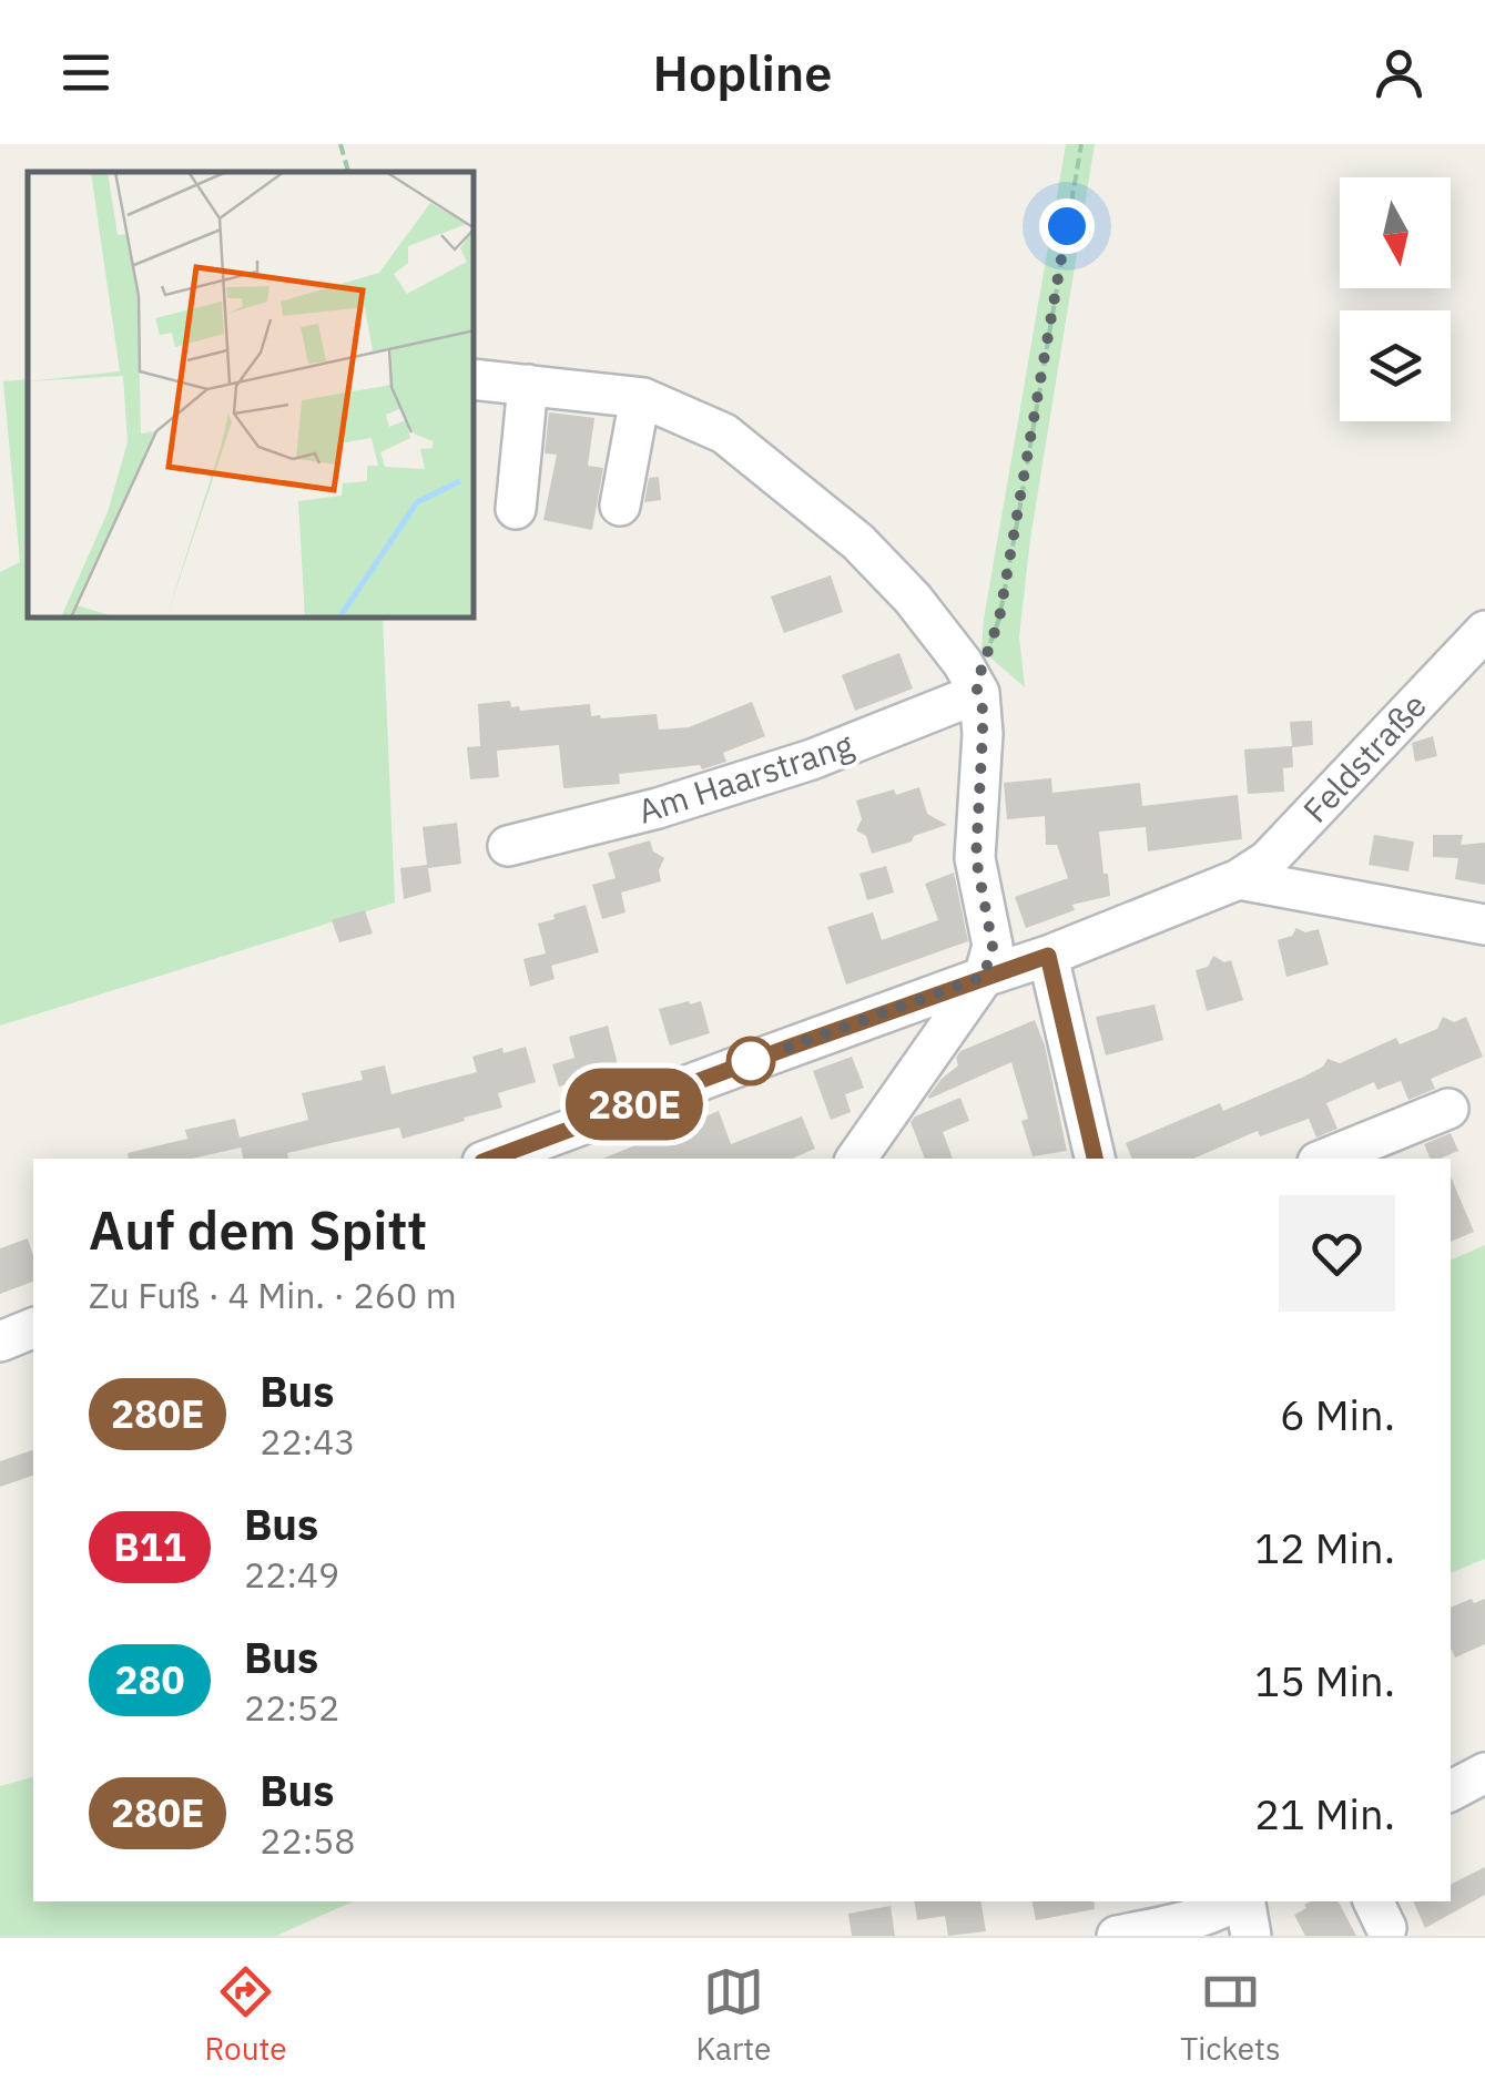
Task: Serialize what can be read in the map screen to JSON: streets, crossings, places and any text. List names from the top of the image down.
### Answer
{
  "streets": {
    "street": ["Feldstraße", "Am Haarstrang"]
  },
  "lines": ["bus line 280E"],
  "north": "bottom",
  "page": {
    "header": "Hopline",
    "on_map": "280E",
    "heading": ["Auf dem Spitt", "Zu Fuß · 4 Min. · 260 m"],
    "list": [
      {
        "mark": "280E",
        "name": "Bus",
        "note": "22:43",
        "value": "6 Min."
      },
      {
        "mark": "B11",
        "name": "Bus",
        "note": "22:49",
        "value": "12 Min."
      },
      {
        "mark": "280",
        "name": "Bus",
        "note": "22:52",
        "value": "15 Min."
      },
      {
        "mark": "280E",
        "name": "Bus",
        "note": "22:58",
        "value": "21 Min."
      }
    ],
    "tabs": ["Route", "Karte", "Tickets"]
  }
}
